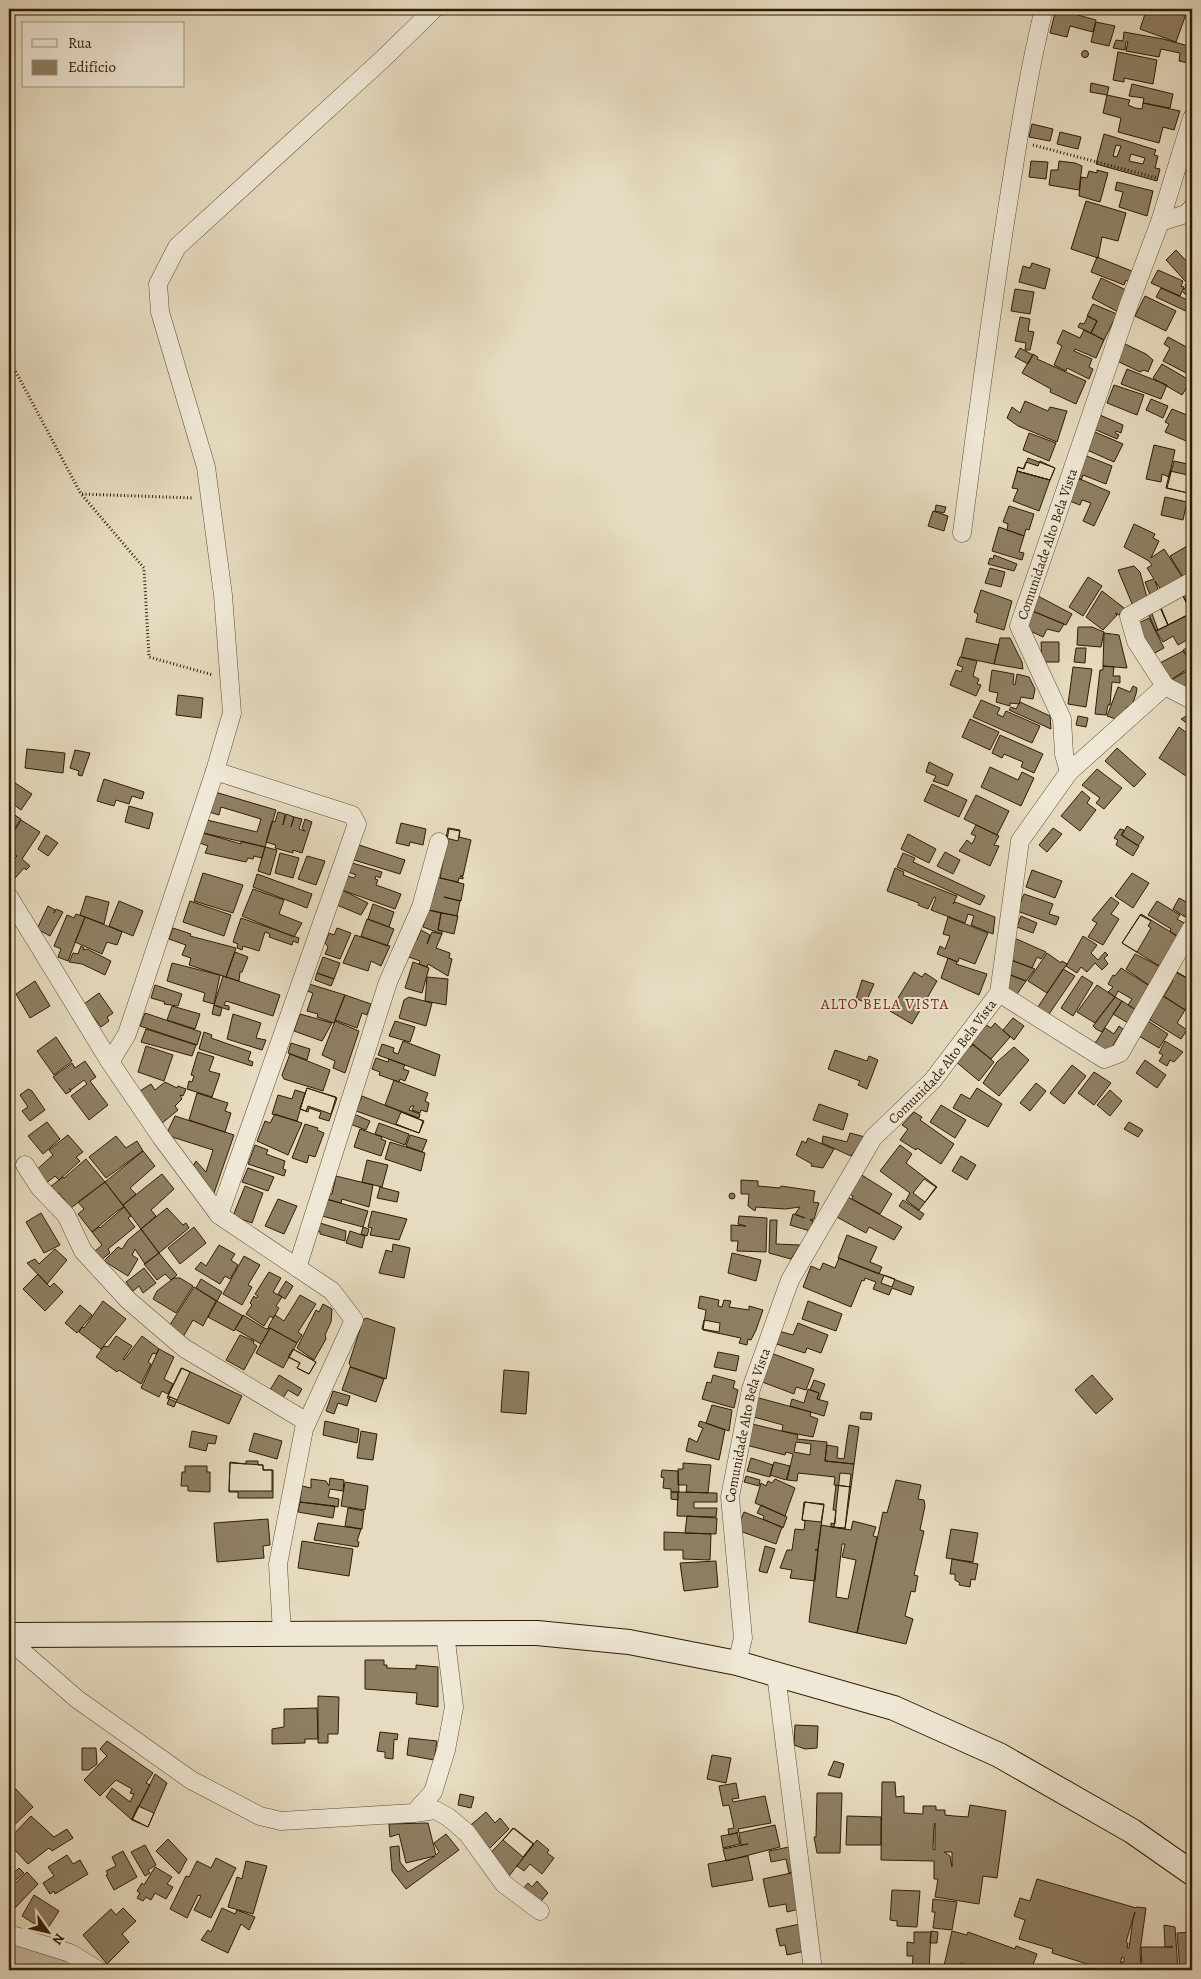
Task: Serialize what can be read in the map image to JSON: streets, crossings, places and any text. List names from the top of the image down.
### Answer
{
  "streets": {
    "street": ["Comunidade Alto Bela Vista"]
  },
  "districts": ["ALTO BELA VISTA"],
  "legend": ["Rua", "Edifício"],
  "north": "bottom right"
}
